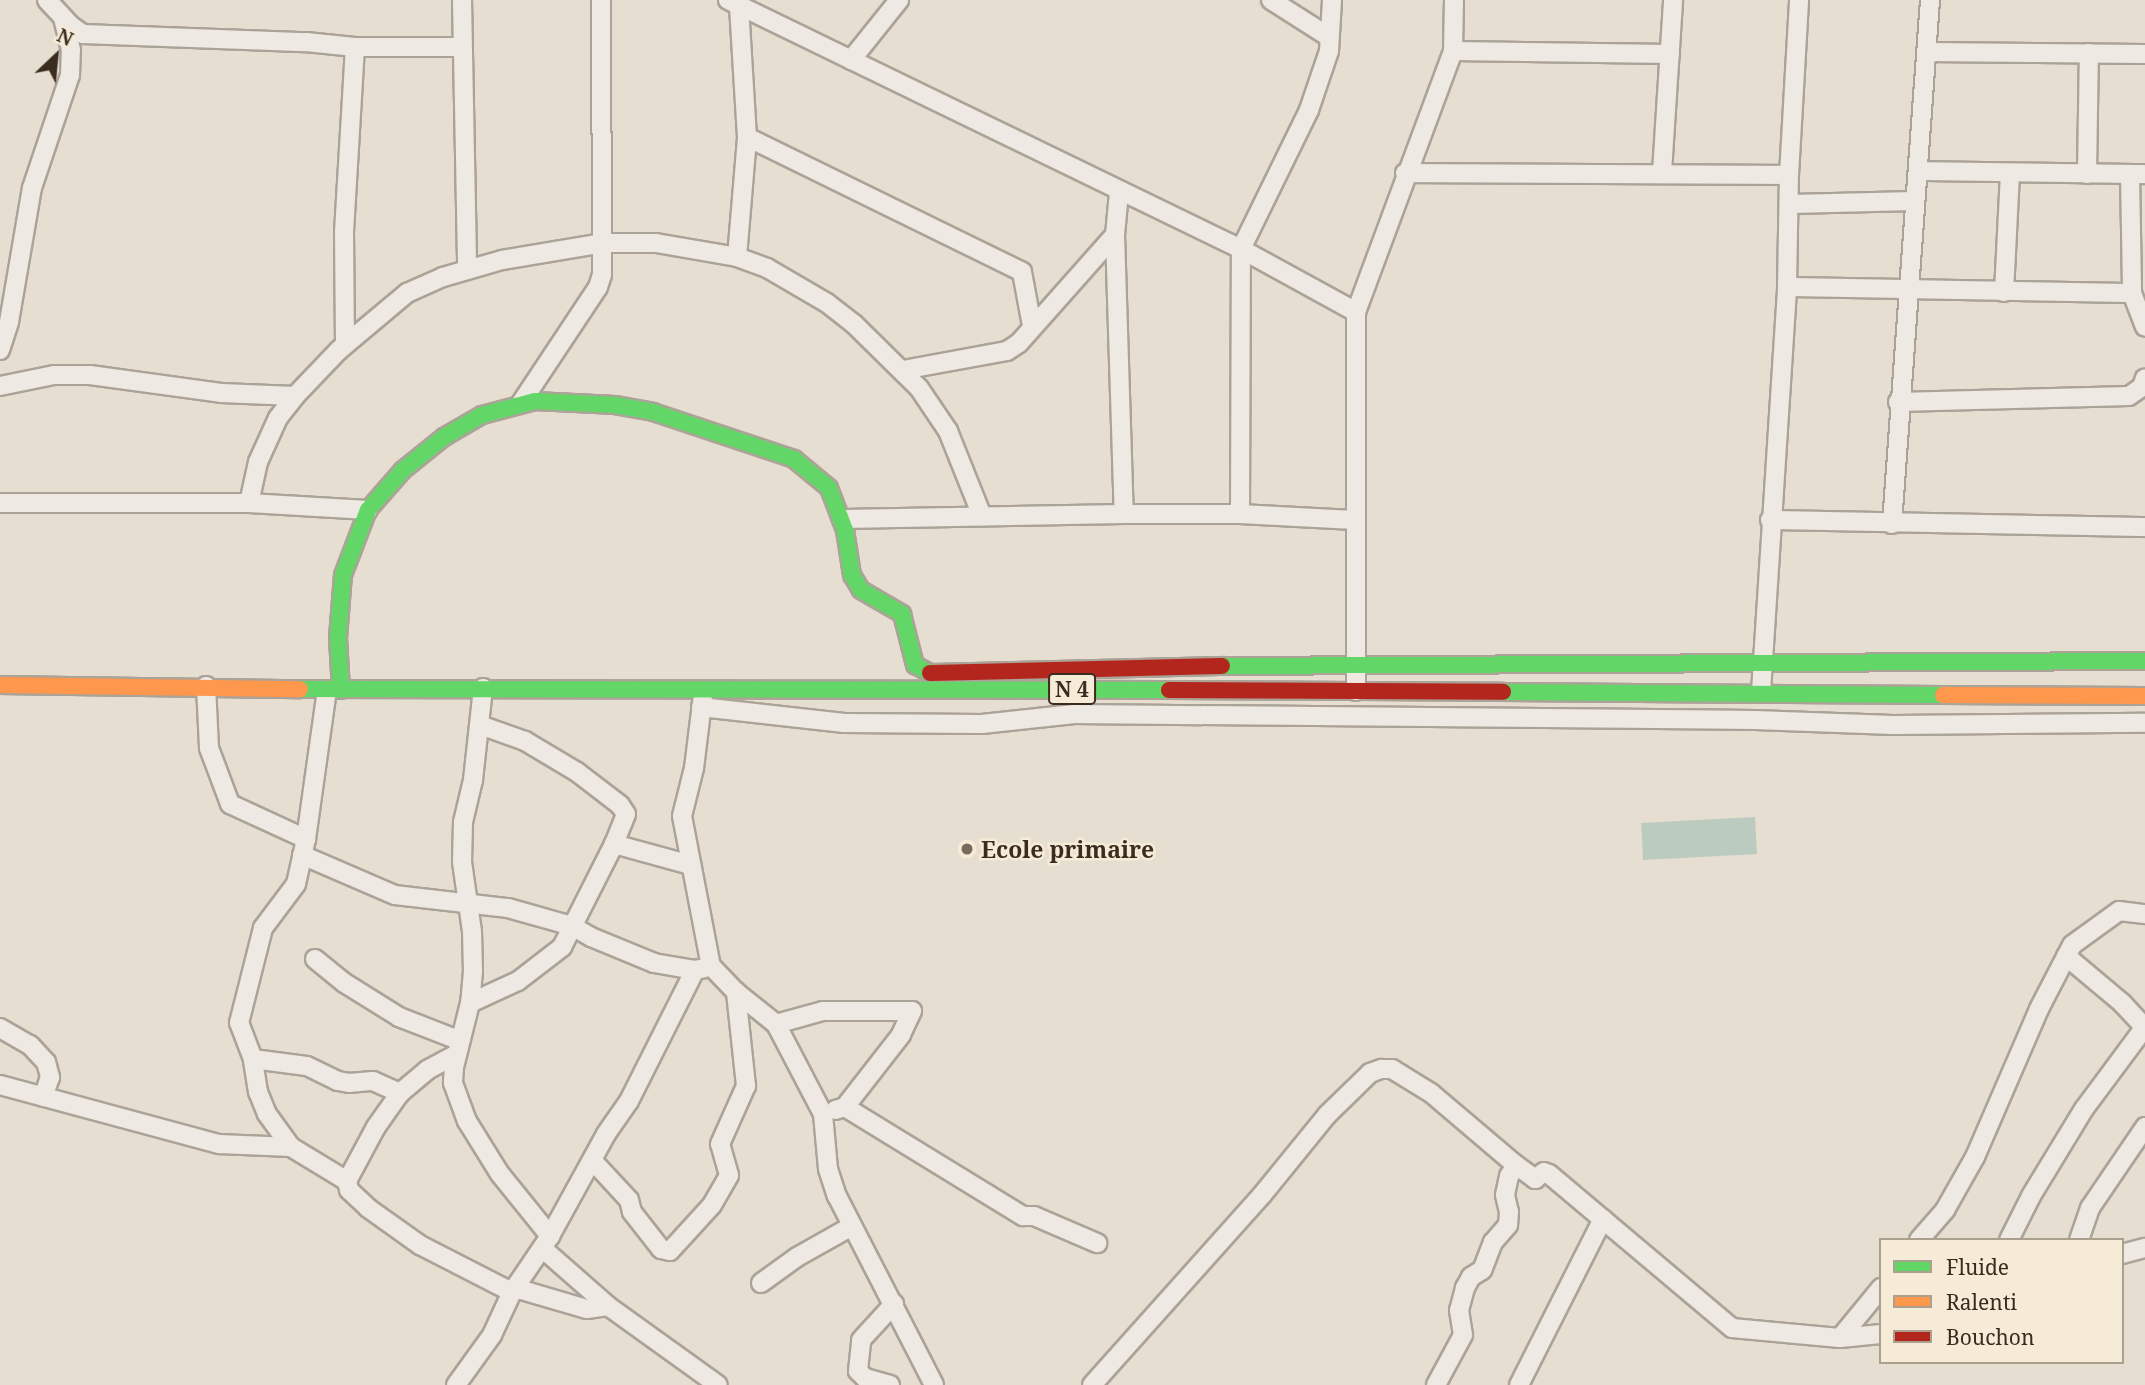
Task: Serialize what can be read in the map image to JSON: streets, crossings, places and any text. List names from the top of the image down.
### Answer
{
  "streets": {
    "main road": ["N 4"]
  },
  "places": ["Ecole primaire"],
  "legend": ["Fluide", "Ralenti", "Bouchon"],
  "north": "top right"
}
